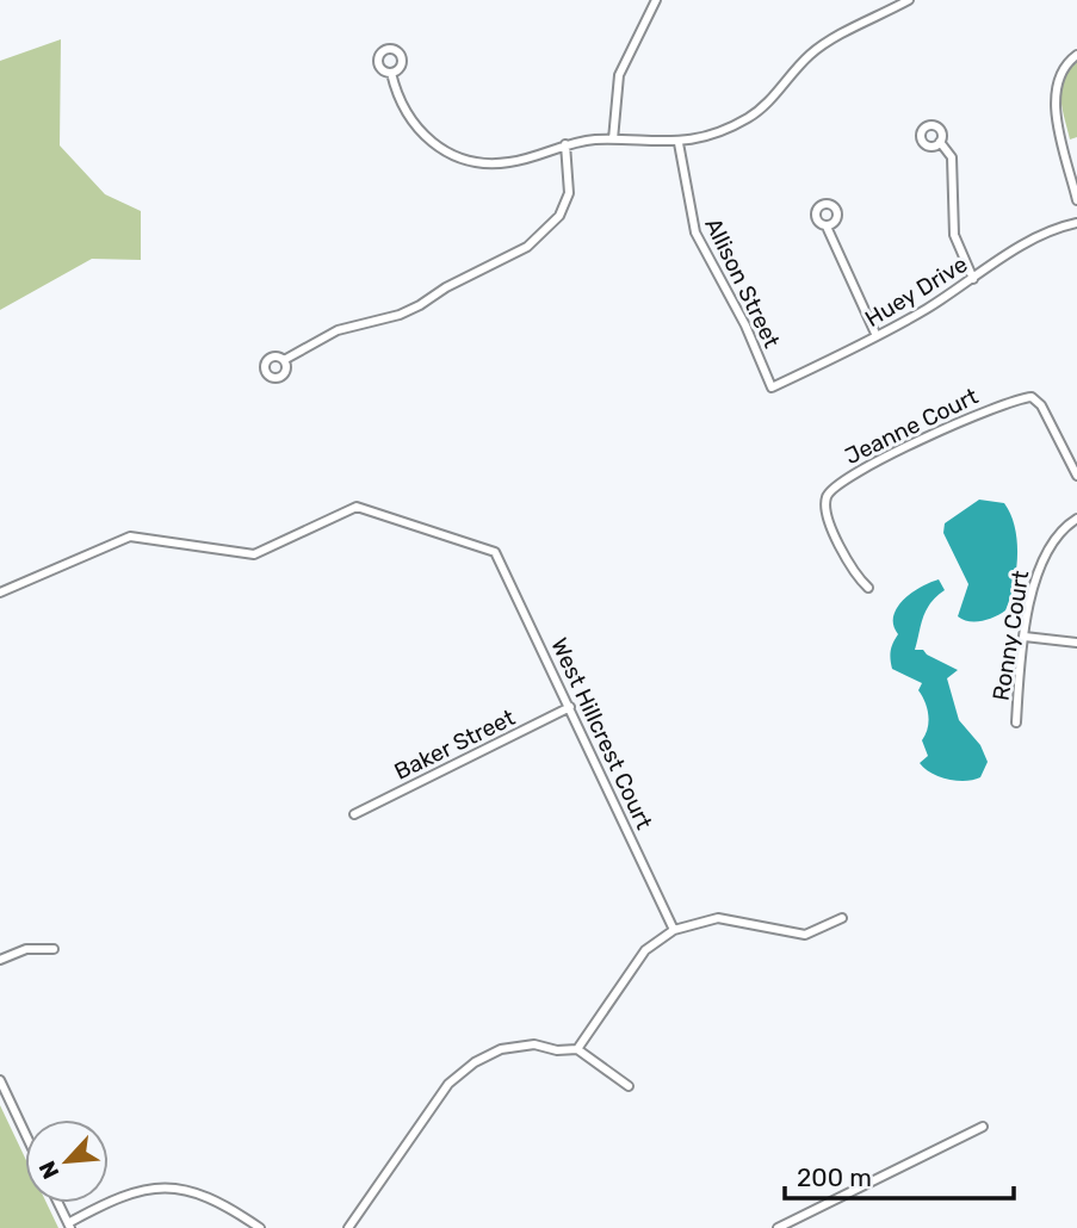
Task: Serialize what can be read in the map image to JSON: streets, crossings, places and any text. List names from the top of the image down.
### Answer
{
  "streets": {
    "street": [
      "Allison Street",
      "Huey Drive",
      "Jeanne Court",
      "Ronny Court",
      "West Hillcrest Court",
      "Baker Street"
    ]
  },
  "crossings": [
    ["Allison Street", "Huey Drive"],
    ["West Hillcrest Court", "Baker Street"]
  ],
  "scale_bar": "200 m",
  "north": "bottom left"
}
